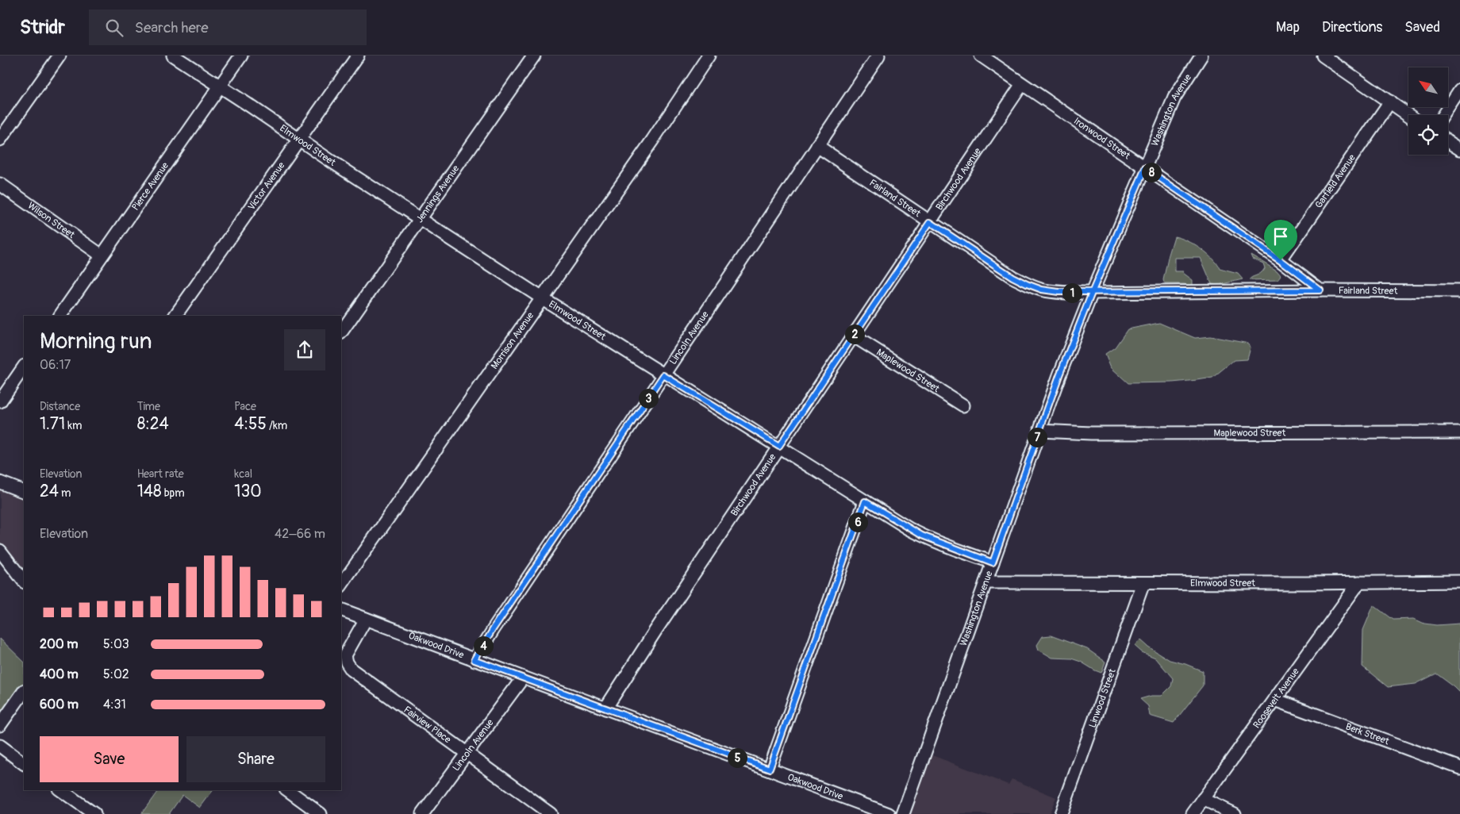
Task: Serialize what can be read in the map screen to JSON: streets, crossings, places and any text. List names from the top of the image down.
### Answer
{
  "streets": {
    "street": [
      "Washington Avenue",
      "Ironwood Street",
      "Elmwood Street",
      "Birchwood Avenue",
      "Garfield Avenue",
      "Pierce Avenue",
      "Victor Avenue",
      "Jennings Avenue",
      "Fairland Street",
      "Wilson Street",
      "Lincoln Avenue",
      "Morrison Avenue",
      "Maplewood Street",
      "Oakwood Drive",
      "Roosevelt Avenue",
      "Linwood Street",
      "Fairview Place",
      "Berk Street"
    ]
  },
  "crossings": [
    ["Washington Avenue", "Ironwood Street"],
    ["Washington Avenue", "Elmwood Street"],
    ["Washington Avenue", "Fairland Street"],
    ["Washington Avenue", "Maplewood Street"],
    ["Ironwood Street", "Birchwood Avenue"],
    ["Ironwood Street", "Garfield Avenue"],
    ["Ironwood Street", "Fairland Street"],
    ["Elmwood Street", "Birchwood Avenue"],
    ["Elmwood Street", "Pierce Avenue"],
    ["Elmwood Street", "Victor Avenue"],
    ["Elmwood Street", "Jennings Avenue"],
    ["Elmwood Street", "Lincoln Avenue"],
    ["Elmwood Street", "Morrison Avenue"],
    ["Elmwood Street", "Roosevelt Avenue"],
    ["Elmwood Street", "Linwood Street"],
    ["Birchwood Avenue", "Fairland Street"],
    ["Birchwood Avenue", "Maplewood Street"],
    ["Birchwood Avenue", "Oakwood Drive"],
    ["Pierce Avenue", "Wilson Street"],
    ["Fairland Street", "Lincoln Avenue"],
    ["Lincoln Avenue", "Oakwood Drive"],
    ["Lincoln Avenue", "Fairview Place"],
    ["Oakwood Drive", "Fairview Place"],
    ["Roosevelt Avenue", "Berk Street"]
  ],
  "north": "top left",
  "page": {
    "header": "Stridr",
    "search": "Search here",
    "nav": ["Map", "Directions", "Saved"],
    "pins": [
      "8",
      "1",
      "2",
      "3",
      "7",
      "6",
      "4",
      "5"
    ],
    "heading": ["Morning run", "06:17"],
    "stats": [
      ["Distance", "1.71 km"],
      ["Time", "8:24"],
      ["Pace", "4:55 /km"],
      ["Elevation", "24 m"],
      ["Heart rate", "148 bpm"],
      ["kcal", "130"]
    ],
    "chart": ["Elevation", "42–66 m"],
    "list": [
      {
        "name": "200 m",
        "note": "5:03"
      },
      {
        "name": "400 m",
        "note": "5:02"
      },
      {
        "name": "600 m",
        "note": "4:31"
      }
    ],
    "buttons": ["Save", "Share"]
  }
}
